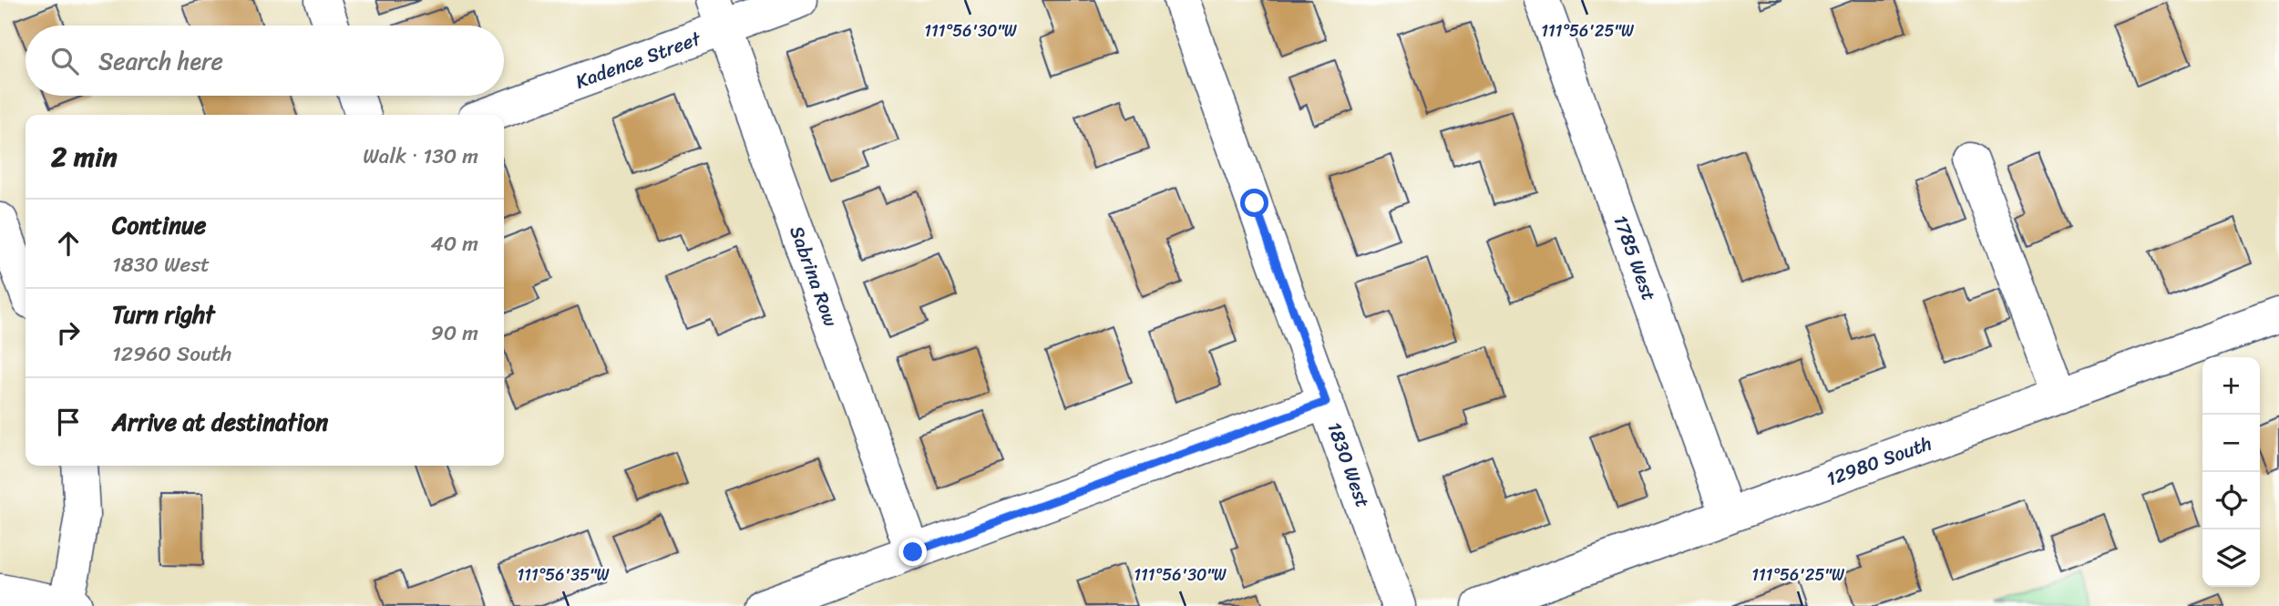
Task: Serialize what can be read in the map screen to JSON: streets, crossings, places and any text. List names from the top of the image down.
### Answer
{
  "streets": {
    "street": [
      "Kadence Street",
      "1785 West",
      "Sabrina Row",
      "12980 South",
      "1830 West"
    ]
  },
  "crossings": [
    ["Kadence Street", "Sabrina Row"],
    ["1785 West", "12980 South"]
  ],
  "page": {
    "search": "Search here",
    "heading": ["2 min", "Walk · 130 m"],
    "list": [
      ["Continue", "1830 West", "40 m"],
      ["Turn right", "12960 South", "90 m"],
      "Arrive at destination"
    ],
    "map_buttons": ["+", "−"]
  },
  "coordinates": ["111°56'30\"W", "111°56'25\"W", "111°56'35\"W"]
}
